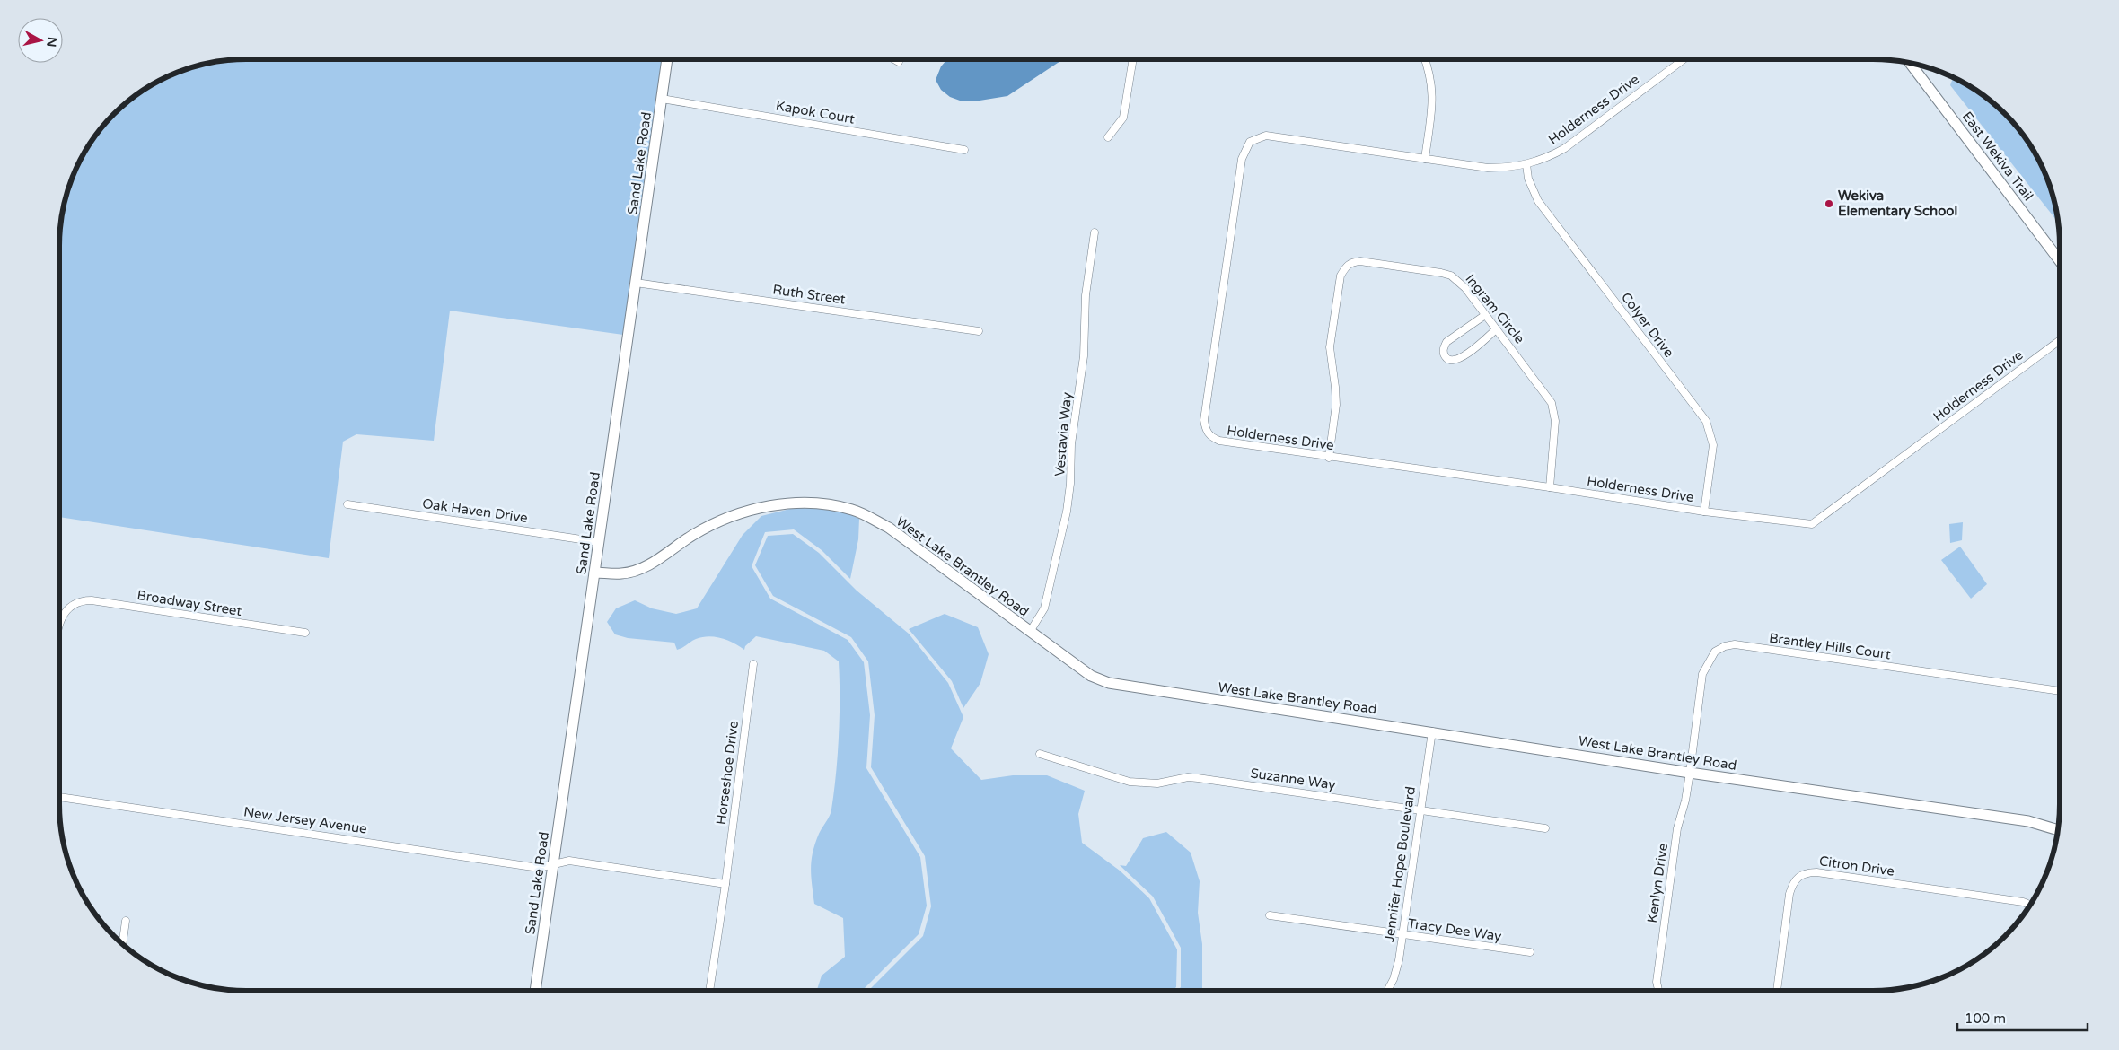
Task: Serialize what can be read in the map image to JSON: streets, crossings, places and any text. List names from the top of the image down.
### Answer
{
  "streets": {
    "street": [
      "Holderness Drive",
      "Kapok Court",
      "East Wekiva Trail",
      "Sand Lake Road",
      "Ruth Street",
      "Ingram Circle",
      "Colyer Drive",
      "Vestavia Way",
      "Oak Haven Drive",
      "West Lake Brantley Road",
      "Broadway Street",
      "Brantley Hills Court",
      "Horseshoe Drive",
      "Suzanne Way",
      "New Jersey Avenue",
      "Jennifer Hope Boulevard",
      "Citron Drive",
      "Kenlyn Drive",
      "Tracy Dee Way"
    ]
  },
  "crossings": [
    ["Holderness Drive", "Ingram Circle"],
    ["Holderness Drive", "Colyer Drive"],
    ["Kapok Court", "Sand Lake Road"],
    ["Sand Lake Road", "Ruth Street"],
    ["Sand Lake Road", "Oak Haven Drive"],
    ["Sand Lake Road", "West Lake Brantley Road"],
    ["Sand Lake Road", "New Jersey Avenue"],
    ["Vestavia Way", "West Lake Brantley Road"],
    ["West Lake Brantley Road", "Brantley Hills Court"],
    ["West Lake Brantley Road", "Jennifer Hope Boulevard"],
    ["West Lake Brantley Road", "Kenlyn Drive"],
    ["Brantley Hills Court", "Kenlyn Drive"],
    ["Suzanne Way", "Jennifer Hope Boulevard"],
    ["Jennifer Hope Boulevard", "Tracy Dee Way"]
  ],
  "places": ["Wekiva Elementary School"],
  "scale_bar": "100 m",
  "north": "right"
}
